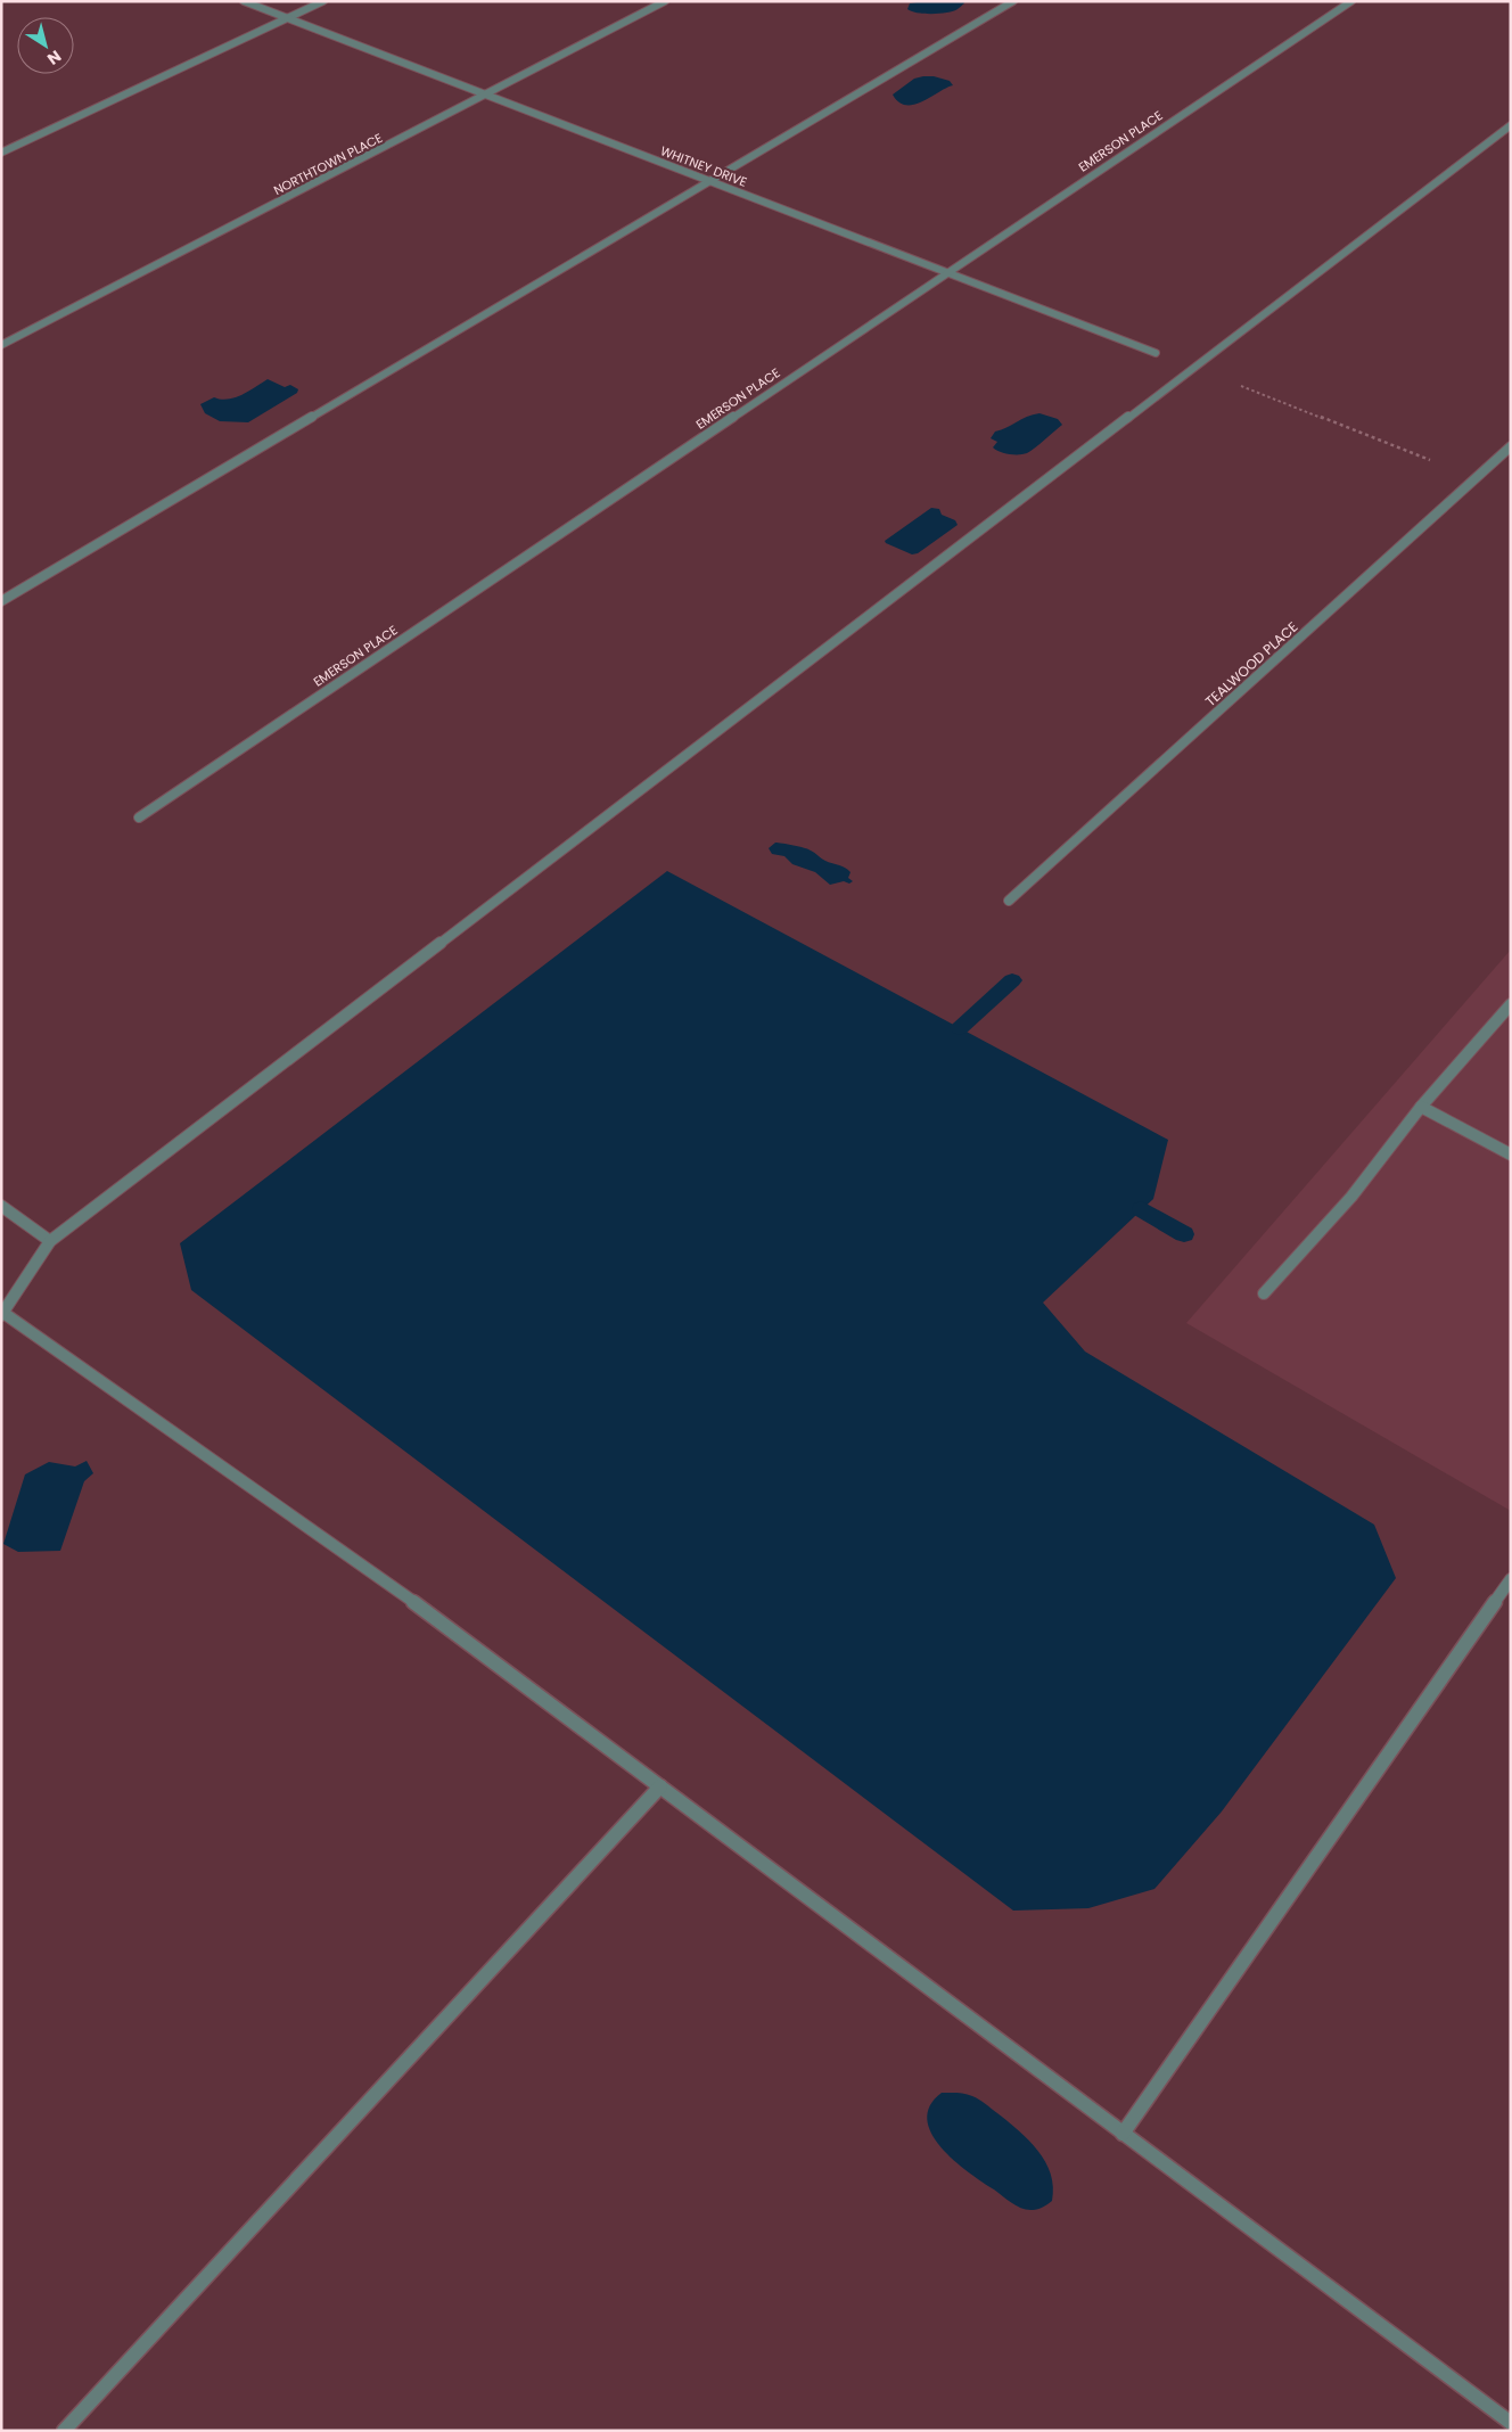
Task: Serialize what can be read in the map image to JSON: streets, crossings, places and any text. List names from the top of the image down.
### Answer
{
  "streets": {
    "street": [
      "EMERSON PLACE",
      "NORTHTOWN PLACE",
      "WHITNEY DRIVE",
      "TEALWOOD PLACE"
    ]
  },
  "crossings": [
    ["EMERSON PLACE", "WHITNEY DRIVE"],
    ["NORTHTOWN PLACE", "WHITNEY DRIVE"]
  ],
  "north": "bottom right"
}
